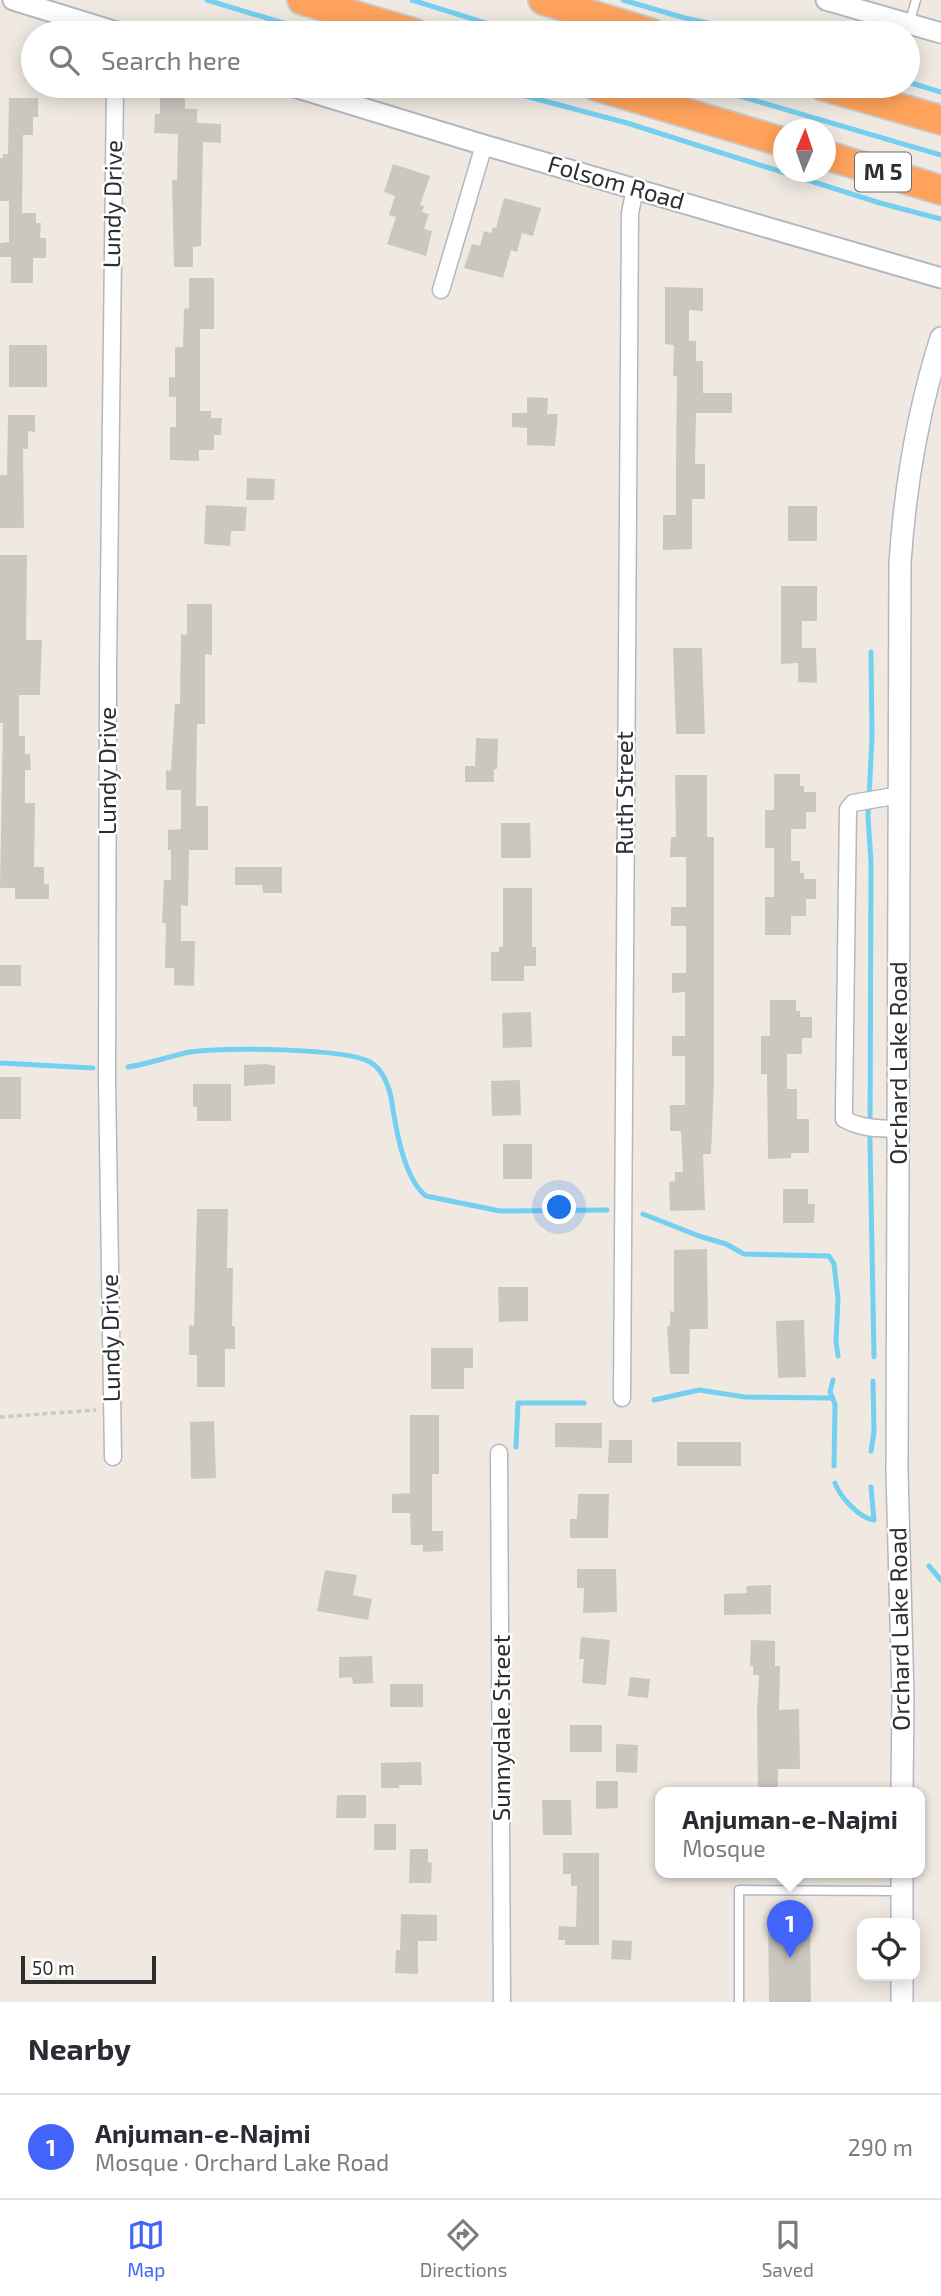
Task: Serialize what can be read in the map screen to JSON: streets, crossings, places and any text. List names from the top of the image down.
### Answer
{
  "streets": {
    "highway": ["M 5"],
    "main road": ["Orchard Lake Road"],
    "street": [
      "Folsom Road",
      "Lundy Drive",
      "Ruth Street",
      "Sunnydale Street"
    ]
  },
  "crossings": [
    ["Folsom Road", "Ruth Street"]
  ],
  "scale_bar": "50 m",
  "north": "top",
  "page": {
    "search": "Search here",
    "popup": ["Anjuman-e-Najmi", "Mosque"],
    "pins": "1",
    "scale": "50 m",
    "heading": "Nearby",
    "list": [
      {
        "mark": "1",
        "name": "Anjuman-e-Najmi",
        "note": "Mosque · Orchard Lake Road",
        "value": "290 m"
      }
    ],
    "nav": ["Map", "Directions", "Saved"]
  }
}
